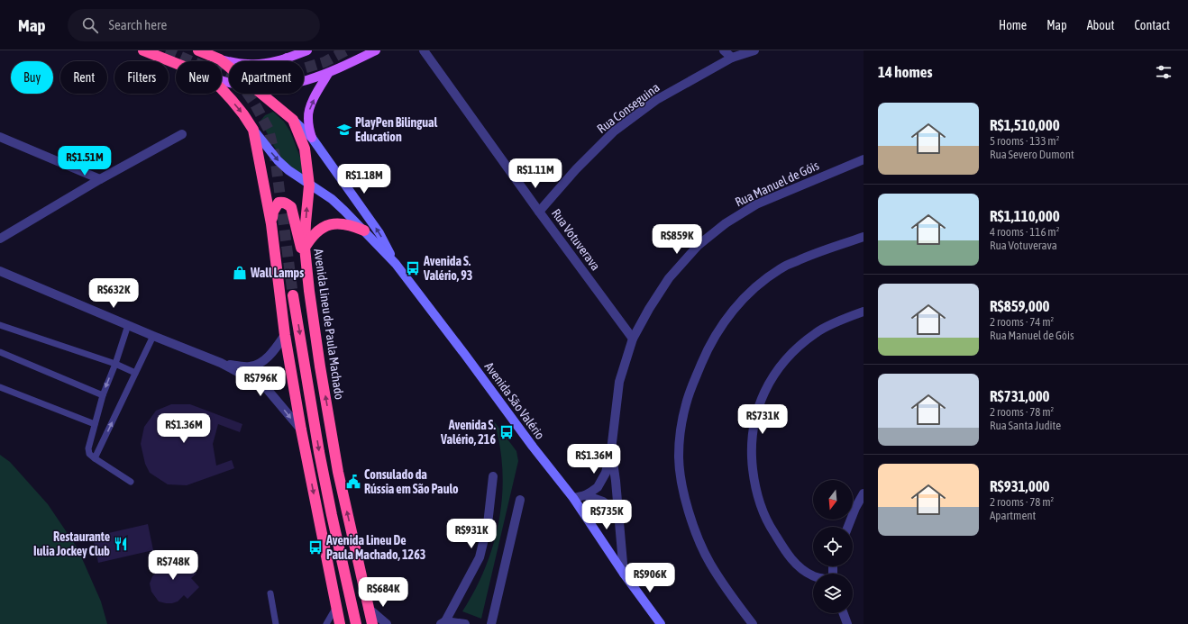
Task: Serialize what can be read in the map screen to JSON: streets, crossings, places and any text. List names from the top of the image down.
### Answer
{
  "streets": {
    "highway": ["Avenida Lineu de Paula Machado"],
    "main road": ["Avenida São Valério"],
    "street": ["Rua Conseguina", "Rua Manuel de Góis", "Rua Votuverava"]
  },
  "crossings": [
    ["Rua Conseguina", "Rua Votuverava"],
    ["Rua Manuel de Góis", "Rua Votuverava"],
    ["Rua Manuel de Góis", "Avenida São Valério"],
    ["Avenida Lineu de Paula Machado", "Avenida São Valério"]
  ],
  "places": {
    "school or university": ["PlayPen Bilingual Education"],
    "bus stop": ["Avenida S. Valério, 93", "Avenida S. Valério, 216", "Avenida Lineu De Paula Machado, 1263"],
    "shop": ["Wall Lamps"],
    "public building": ["Consulado da Rússia em São Paulo"],
    "restaurant": ["Restaurante Iulia Jockey Club"]
  },
  "north": "bottom",
  "page": {
    "header": "Map",
    "search": "Search here",
    "nav": [
      "Home",
      "Map",
      "About",
      "Contact"
    ],
    "heading": "14 homes",
    "chip": [
      "Buy",
      "Rent",
      "Filters",
      "New",
      "Apartment"
    ],
    "list": [
      {
        "name": "R$1,510,000",
        "note": "5 rooms · 133 m² · Rua Severo Dumont"
      },
      {
        "name": "R$1,110,000",
        "note": "4 rooms · 116 m² · Rua Votuverava"
      },
      {
        "name": "R$859,000",
        "note": "2 rooms · 74 m² · Rua Manuel de Góis"
      },
      {
        "name": "R$731,000",
        "note": "2 rooms · 78 m² · Rua Santa Judite"
      },
      {
        "name": "R$931,000",
        "note": "2 rooms · 78 m² · Apartment"
      }
    ],
    "price": [
      "R$1.51M",
      "R$1.11M",
      "R$1.18M",
      "R$859K",
      "R$632K",
      "R$796K",
      "R$731K",
      "R$1.36M",
      "R$1.36M",
      "R$735K",
      "R$931K",
      "R$748K",
      "R$906K",
      "R$684K"
    ]
  }
}
